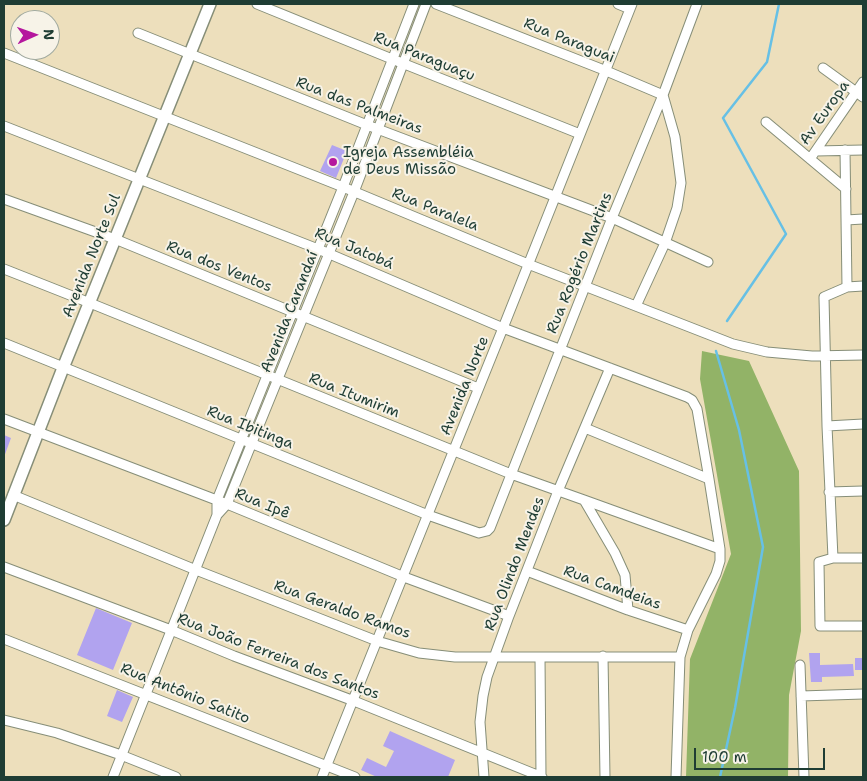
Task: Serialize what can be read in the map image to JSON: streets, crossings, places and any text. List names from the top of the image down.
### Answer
{
  "streets": {
    "street": [
      "Rua Paraguai",
      "Rua Paraguaçu",
      "Rua das Palmeiras",
      "Av Europa",
      "Rua Paralela",
      "Rua Jatobá",
      "Avenida Norte Sul",
      "Rua Rogério Martins",
      "Rua dos Ventos",
      "Avenida Carandaí",
      "Avenida Norte",
      "Rua Itumirim",
      "Rua Ibitinga",
      "Rua Ipê",
      "Rua Olindo Mendes",
      "Rua Camdeias",
      "Rua Geraldo Ramos",
      "Rua João Ferreira dos Santos",
      "Rua Antônio Satito"
    ]
  },
  "crossings": [
    ["Rua Paraguai", "Rua Rogério Martins"],
    ["Rua Paraguai", "Avenida Norte"],
    ["Rua Paraguaçu", "Avenida Carandaí"],
    ["Rua Paraguaçu", "Avenida Norte"],
    ["Rua das Palmeiras", "Avenida Norte Sul"],
    ["Rua das Palmeiras", "Rua Rogério Martins"],
    ["Rua das Palmeiras", "Avenida Carandaí"],
    ["Rua das Palmeiras", "Avenida Norte"],
    ["Rua Paralela", "Avenida Norte Sul"],
    ["Rua Paralela", "Rua Rogério Martins"],
    ["Rua Paralela", "Avenida Carandaí"],
    ["Rua Paralela", "Avenida Norte"],
    ["Rua Jatobá", "Avenida Norte Sul"],
    ["Rua Jatobá", "Rua Rogério Martins"],
    ["Rua Jatobá", "Avenida Carandaí"],
    ["Rua Jatobá", "Avenida Norte"],
    ["Rua Jatobá", "Rua Olindo Mendes"],
    ["Avenida Norte Sul", "Rua dos Ventos"],
    ["Avenida Norte Sul", "Rua Itumirim"],
    ["Avenida Norte Sul", "Rua Ibitinga"],
    ["Avenida Norte Sul", "Rua Ipê"],
    ["Avenida Norte Sul", "Rua Geraldo Ramos"],
    ["Rua Rogério Martins", "Rua Itumirim"],
    ["Rua Rogério Martins", "Rua Ibitinga"],
    ["Rua dos Ventos", "Avenida Carandaí"],
    ["Rua dos Ventos", "Avenida Norte"],
    ["Avenida Carandaí", "Rua Itumirim"],
    ["Avenida Carandaí", "Rua Ibitinga"],
    ["Avenida Carandaí", "Rua Ipê"],
    ["Avenida Carandaí", "Rua Geraldo Ramos"],
    ["Avenida Carandaí", "Rua João Ferreira dos Santos"],
    ["Avenida Carandaí", "Rua Antônio Satito"],
    ["Avenida Norte", "Rua Itumirim"],
    ["Avenida Norte", "Rua Ibitinga"],
    ["Avenida Norte", "Rua Ipê"],
    ["Avenida Norte", "Rua Geraldo Ramos"],
    ["Avenida Norte", "Rua João Ferreira dos Santos"],
    ["Avenida Norte", "Rua Antônio Satito"],
    ["Rua Itumirim", "Rua Olindo Mendes"],
    ["Rua Ipê", "Rua Olindo Mendes"],
    ["Rua Olindo Mendes", "Rua Camdeias"],
    ["Rua Olindo Mendes", "Rua Geraldo Ramos"],
    ["Rua Olindo Mendes", "Rua João Ferreira dos Santos"]
  ],
  "places": ["Igreja Assembléia de Deus Missão"],
  "scale_bar": "100 m",
  "north": "right"
}
